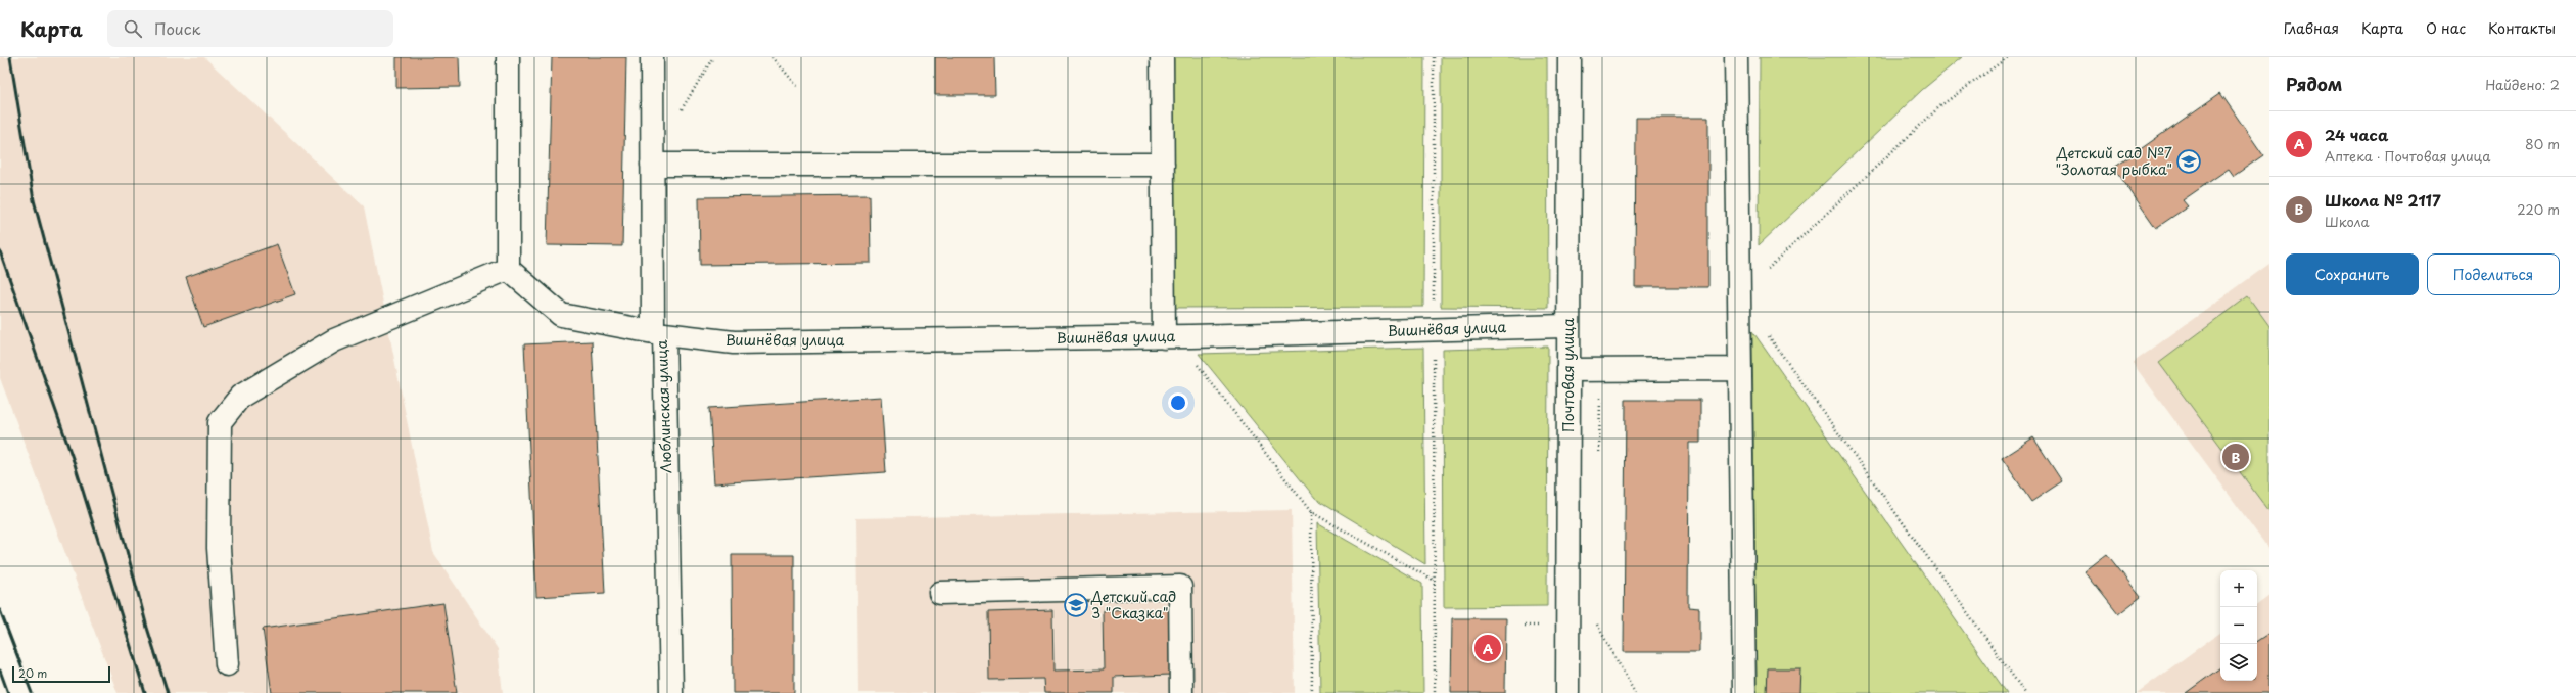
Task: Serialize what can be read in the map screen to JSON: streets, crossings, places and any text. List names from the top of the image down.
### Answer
{
  "streets": {
    "street": ["Вишнёвая улица", "Почтовая улица", "Люблинская улица"]
  },
  "crossings": [
    ["Вишнёвая улица", "Почтовая улица"],
    ["Вишнёвая улица", "Люблинская улица"]
  ],
  "places": {
    "school or university": ["Детский сад №7 \"Золотая рыбка\"", "Детский сад 3 \"Сказка\""]
  },
  "scale_bar": "20 m",
  "page": {
    "header": "Карта",
    "search": "Поиск",
    "nav": [
      "Главная",
      "Карта",
      "О нас",
      "Контакты"
    ],
    "heading": ["Рядом", "Найдено: 2"],
    "list": [
      {
        "mark": "A",
        "name": "24 часа",
        "note": "Аптека · Почтовая улица",
        "value": "80 m"
      },
      {
        "mark": "B",
        "name": "Школа № 2117",
        "note": "Школа",
        "value": "220 m"
      }
    ],
    "buttons": ["Сохранить", "Поделиться"],
    "pins": ["B", "A"],
    "map_buttons": ["+", "−"],
    "scale": "20 m"
  }
}
